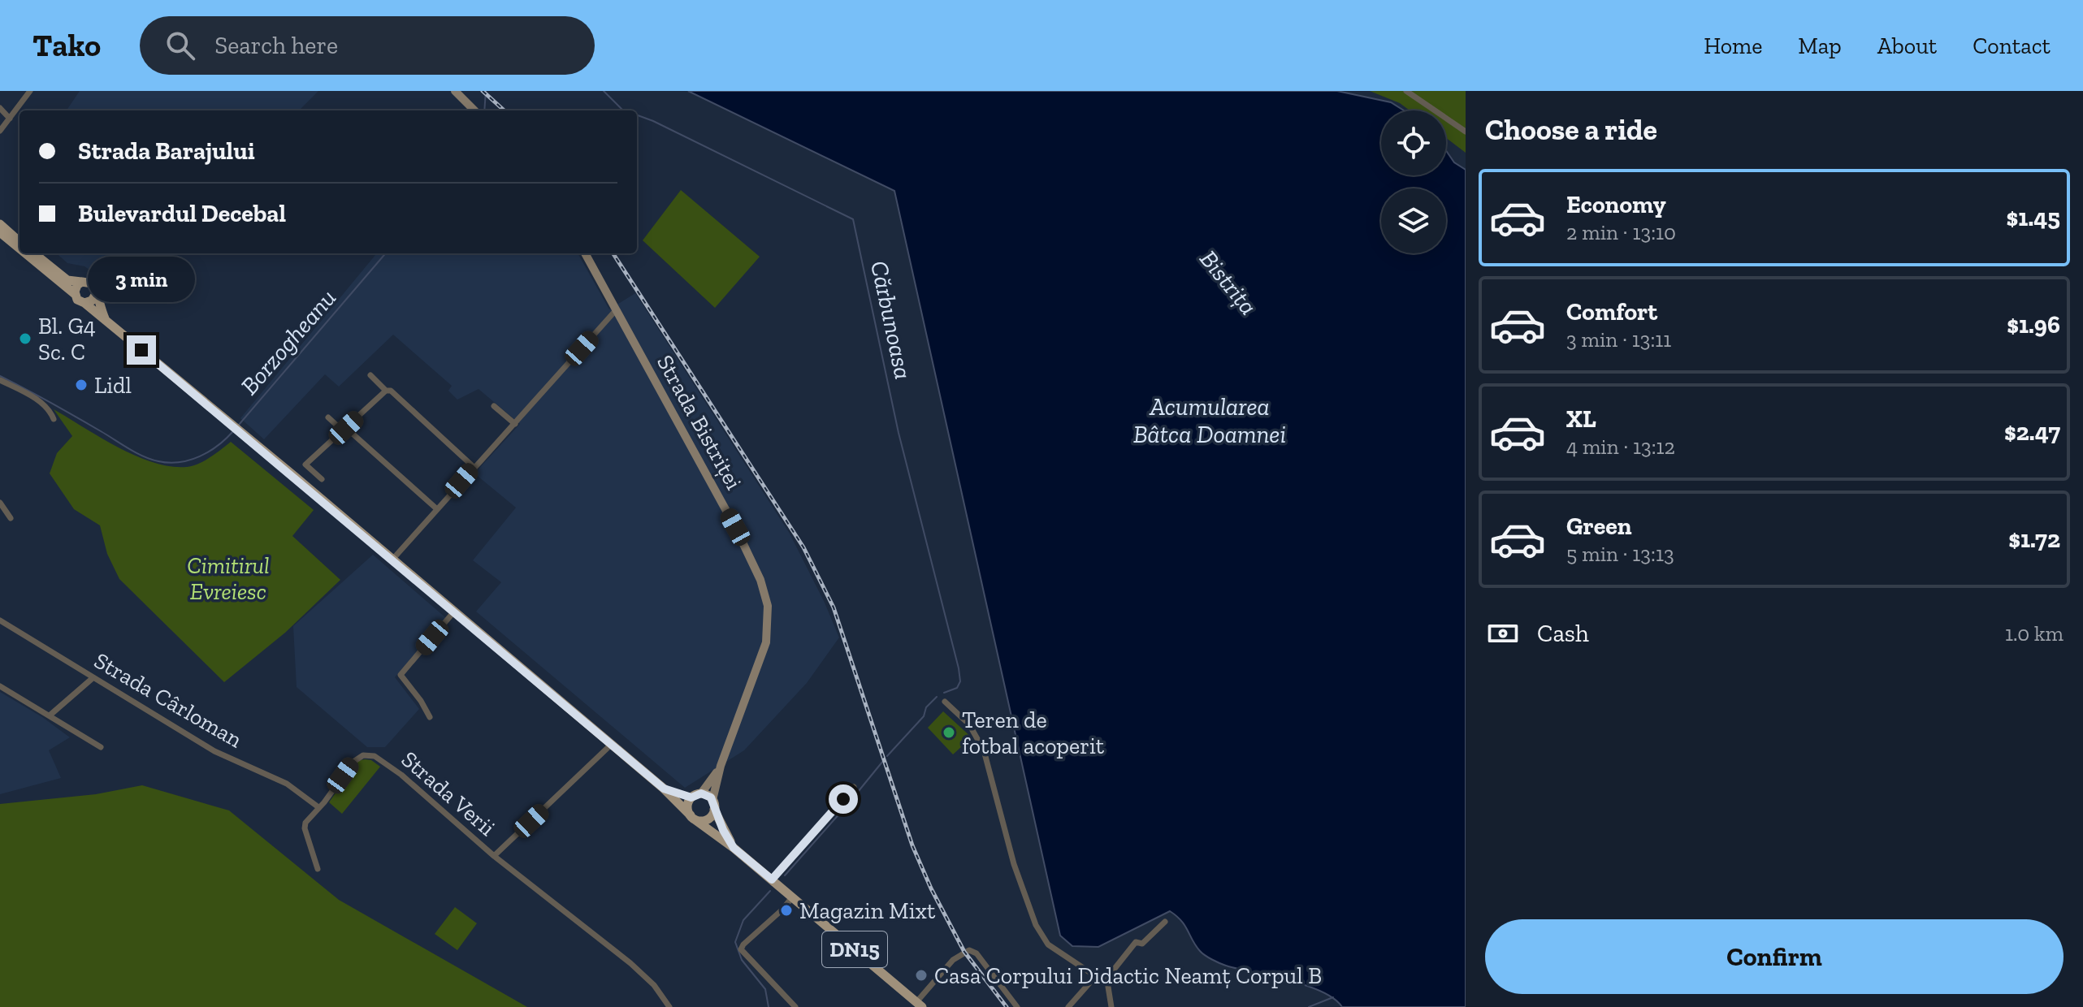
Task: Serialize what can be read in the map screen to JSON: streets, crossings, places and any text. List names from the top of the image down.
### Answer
{
  "streets": {
    "main road": ["Strada Bistriței", "DN15"],
    "street": ["Strada Cârloman", "Strada Verii"]
  },
  "crossings": [
    ["Strada Bistriței", "DN15"],
    ["Strada Cârloman", "Strada Verii"]
  ],
  "water": [
    "Bistrița",
    "Cărbunoasa",
    "Borzogheanu",
    "Acumularea Bâtca Doamnei"
  ],
  "parks": ["Cimitirul Evreiesc"],
  "places": [
    "Bl. G4 Sc. C",
    "Lidl",
    "Teren de fotbal acoperit",
    "Magazin Mixt",
    "Casa Corpului Didactic Neamţ Corpul B"
  ],
  "page": {
    "header": "Tako",
    "search": "Search here",
    "nav": [
      "Home",
      "Map",
      "About",
      "Contact"
    ],
    "heading": "Choose a ride",
    "banner": ["Strada Barajului", "Bulevardul Decebal"],
    "list": [
      {
        "name": "Economy",
        "note": "2 min · 13:10",
        "value": "$1.45"
      },
      {
        "name": "Comfort",
        "note": "3 min · 13:11",
        "value": "$1.96"
      },
      {
        "name": "XL",
        "note": "4 min · 13:12",
        "value": "$2.47"
      },
      {
        "name": "Green",
        "note": "5 min · 13:13",
        "value": "$1.72"
      }
    ],
    "bubble": "3 min",
    "pay": ["Cash", "1.0 km"],
    "buttons": "Confirm"
  }
}
